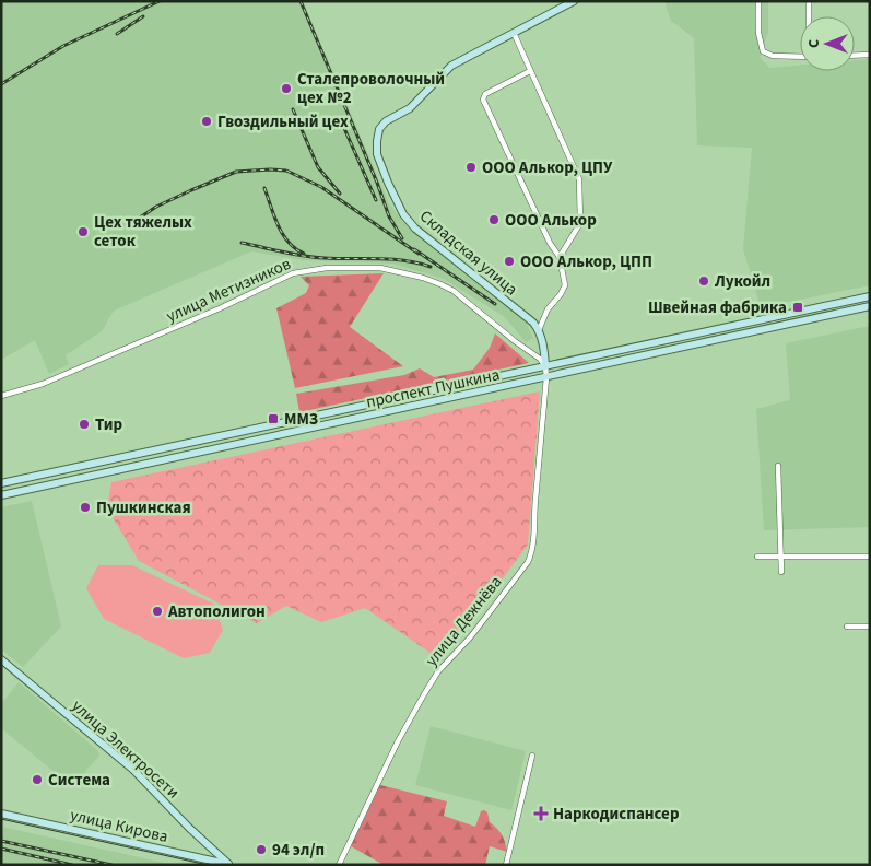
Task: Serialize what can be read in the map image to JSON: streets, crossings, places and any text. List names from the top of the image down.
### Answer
{
  "streets": {
    "main road": [
      "Складская улица",
      "проспект Пушкина",
      "улица Электросети",
      "улица Кирова"
    ],
    "street": ["улица Метизников", "улица Дежнёва"]
  },
  "crossings": [
    ["улица Метизников", "проспект Пушкина"],
    ["улица Метизников", "улица Дежнёва"],
    ["проспект Пушкина", "улица Дежнёва"],
    ["улица Электросети", "улица Кирова"]
  ],
  "places": {
    "other": [
      "Сталепроволочный цех №2",
      "Гвоздильный цех",
      "ООО Алькор, ЦПУ",
      "ООО Алькор",
      "Цех тяжелых сеток",
      "ООО Алькор, ЦПП",
      "Лукойл",
      "Тир",
      "Пушкинская",
      "Автополигон",
      "Система",
      "94 эл/п"
    ],
    "transit": ["Швейная фабрика", "ММЗ"],
    "health": ["Наркодиспансер"]
  },
  "north": "left"
}
